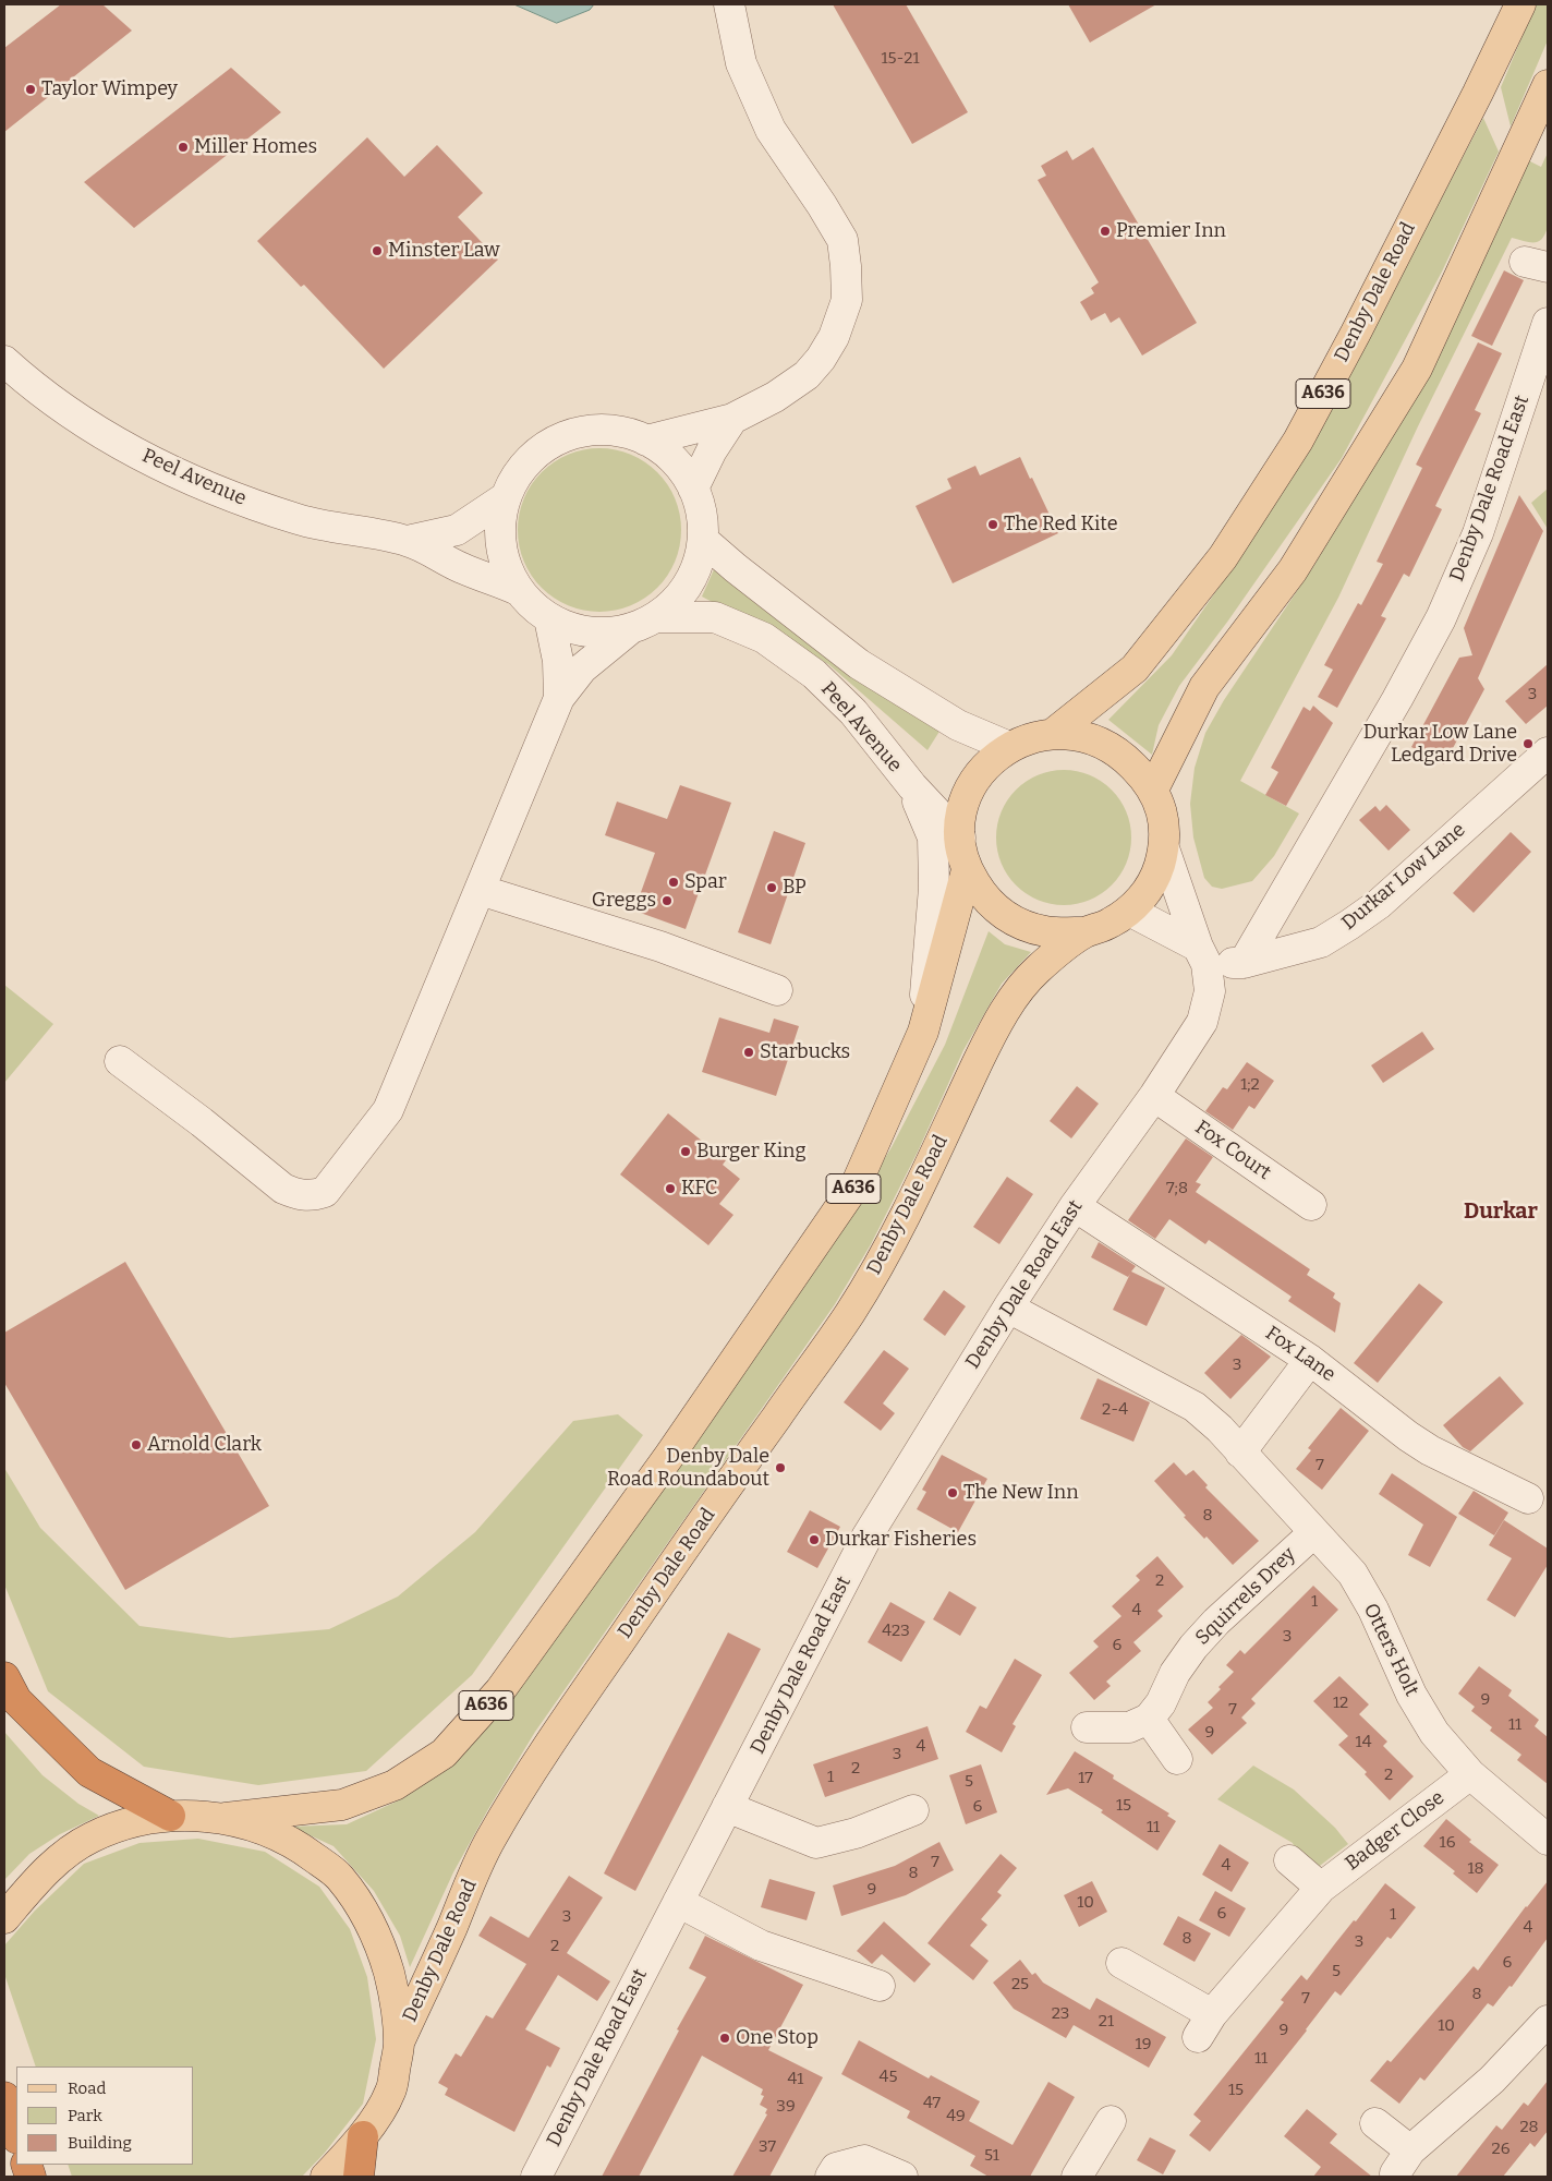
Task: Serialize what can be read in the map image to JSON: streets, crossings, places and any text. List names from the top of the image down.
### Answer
{
  "streets": {
    "main road": ["Denby Dale Road", "A636"],
    "street": [
      "Peel Avenue",
      "Denby Dale Road East",
      "Durkar Low Lane",
      "Fox Court",
      "Fox Lane",
      "Squirrels Drey",
      "Otters Holt",
      "Badger Close"
    ]
  },
  "crossings": [
    ["Denby Dale Road", "Peel Avenue"],
    ["Denby Dale Road", "Denby Dale Road East"],
    ["Denby Dale Road East", "Durkar Low Lane"],
    ["Denby Dale Road East", "Fox Court"],
    ["Denby Dale Road East", "Fox Lane"],
    ["Denby Dale Road East", "Otters Holt"],
    ["Squirrels Drey", "Otters Holt"],
    ["Otters Holt", "Badger Close"]
  ],
  "districts": ["Durkar"],
  "places": [
    "Taylor Wimpey",
    "Miller Homes",
    "Premier Inn",
    "Minster Law",
    "The Red Kite",
    "Durkar Low Lane Ledgard Drive",
    "Spar",
    "BP",
    "Greggs",
    "Starbucks",
    "Burger King",
    "KFC",
    "Arnold Clark",
    "Denby Dale Road Roundabout",
    "The New Inn",
    "Durkar Fisheries",
    "One Stop"
  ],
  "house_numbers": [
    "15-21",
    "3",
    "1;2",
    "7;8",
    "3",
    "2-4",
    "7",
    "8",
    "2",
    "1",
    "4",
    "423",
    "3",
    "6",
    "9",
    "12",
    "7",
    "11",
    "9",
    "14",
    "4",
    "3",
    "2",
    "2",
    "1",
    "17",
    "5",
    "15",
    "6",
    "11",
    "16",
    "7",
    "4",
    "18",
    "8",
    "9",
    "10",
    "6",
    "1",
    "3",
    "4",
    "8",
    "3",
    "2",
    "6",
    "5",
    "25",
    "8",
    "7",
    "23",
    "21",
    "10",
    "9",
    "19",
    "11",
    "45",
    "41",
    "15",
    "47",
    "39",
    "49",
    "28",
    "37",
    "26",
    "51"
  ],
  "legend": ["Road", "Park", "Building"]
}
